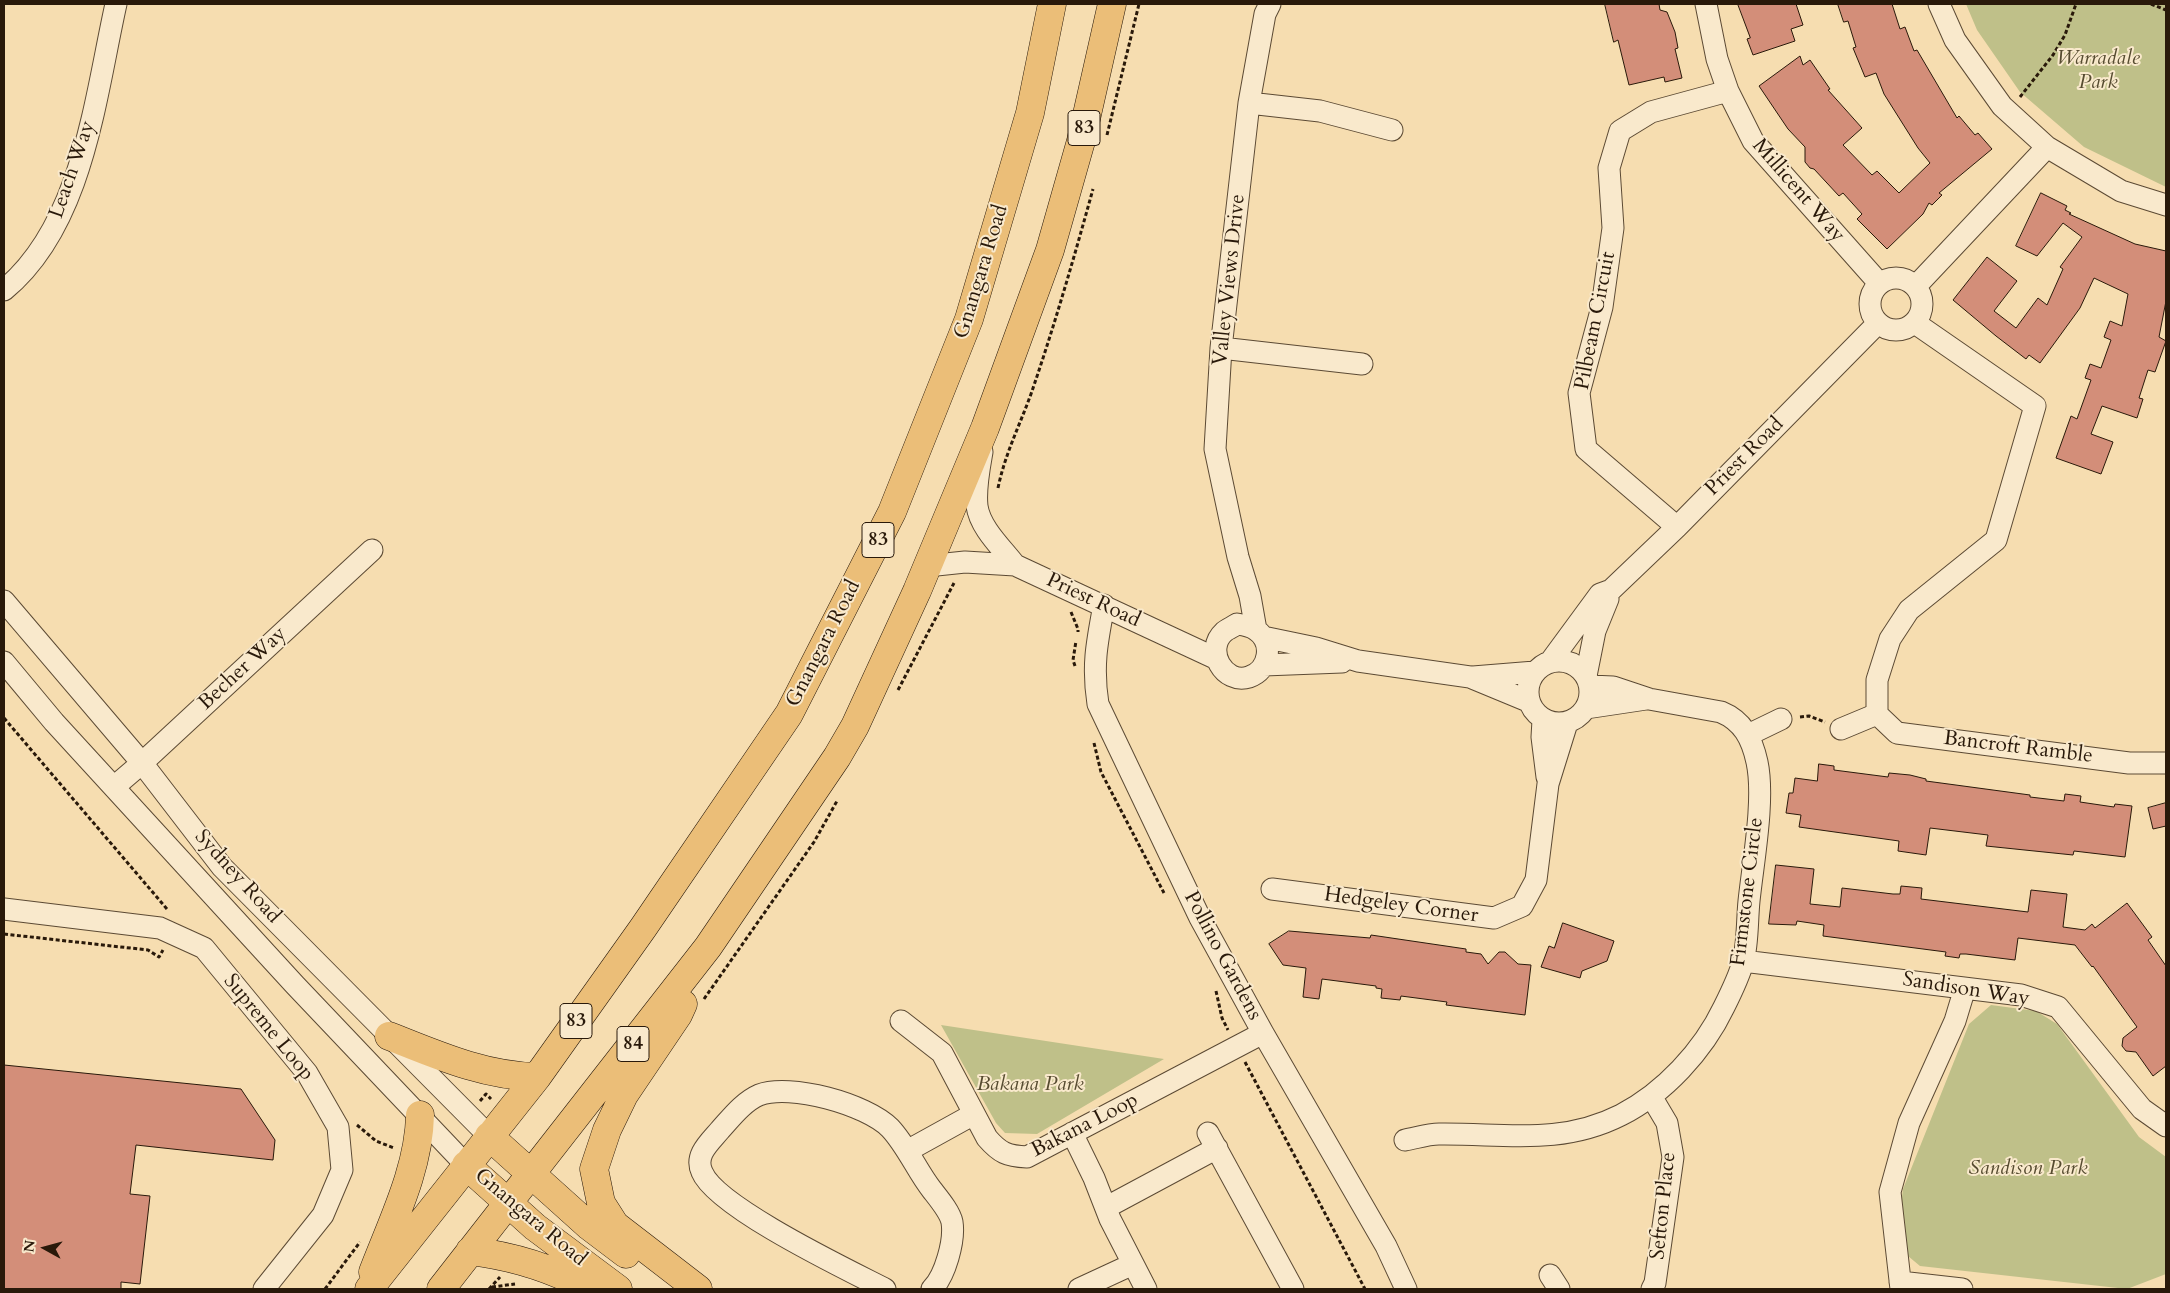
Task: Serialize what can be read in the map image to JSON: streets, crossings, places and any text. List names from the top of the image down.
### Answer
{
  "streets": {
    "main road": ["83", "Gnangara Road", "84"],
    "street": [
      "Leach Way",
      "Millicent Way",
      "Valley Views Drive",
      "Pilbeam Circuit",
      "Priest Road",
      "Becher Way",
      "Bancroft Ramble",
      "Sydney Road",
      "Firmstone Circle",
      "Hedgeley Corner",
      "Pollino Gardens",
      "Sandison Way",
      "Supreme Loop",
      "Bakana Loop",
      "Sefton Place"
    ]
  },
  "crossings": [
    ["83", "Gnangara Road"],
    ["83", "Sydney Road"],
    ["Millicent Way", "Pilbeam Circuit"],
    ["Millicent Way", "Priest Road"],
    ["Gnangara Road", "Priest Road"],
    ["Gnangara Road", "Sydney Road"],
    ["Gnangara Road", "84"],
    ["Valley Views Drive", "Priest Road"],
    ["Pilbeam Circuit", "Priest Road"],
    ["Priest Road", "Firmstone Circle"],
    ["Priest Road", "Hedgeley Corner"],
    ["Priest Road", "Pollino Gardens"],
    ["Becher Way", "Sydney Road"],
    ["Firmstone Circle", "Hedgeley Corner"],
    ["Firmstone Circle", "Sandison Way"],
    ["Firmstone Circle", "Sefton Place"],
    ["Pollino Gardens", "Bakana Loop"]
  ],
  "parks": ["Warradale Park", "Bakana Park", "Sandison Park"],
  "north": "left"
}
